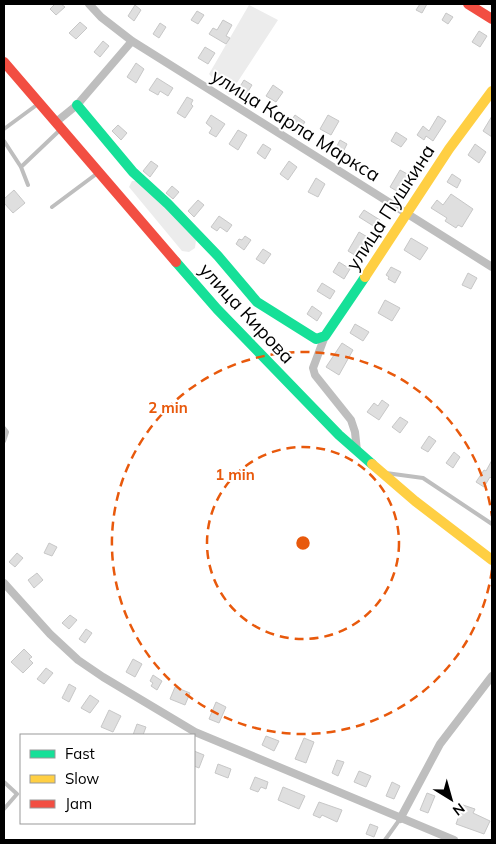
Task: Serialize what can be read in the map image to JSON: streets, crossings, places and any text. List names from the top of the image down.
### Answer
{
  "streets": {
    "main road": ["улица Пушкина", "улица Кирова"],
    "street": ["улица Карла Маркса"]
  },
  "crossings": [
    ["улица Карла Маркса", "улица Пушкина"]
  ],
  "legend": ["Fast", "Slow", "Jam"],
  "north": "bottom right",
  "rings": ["2 min", "1 min"]
}
